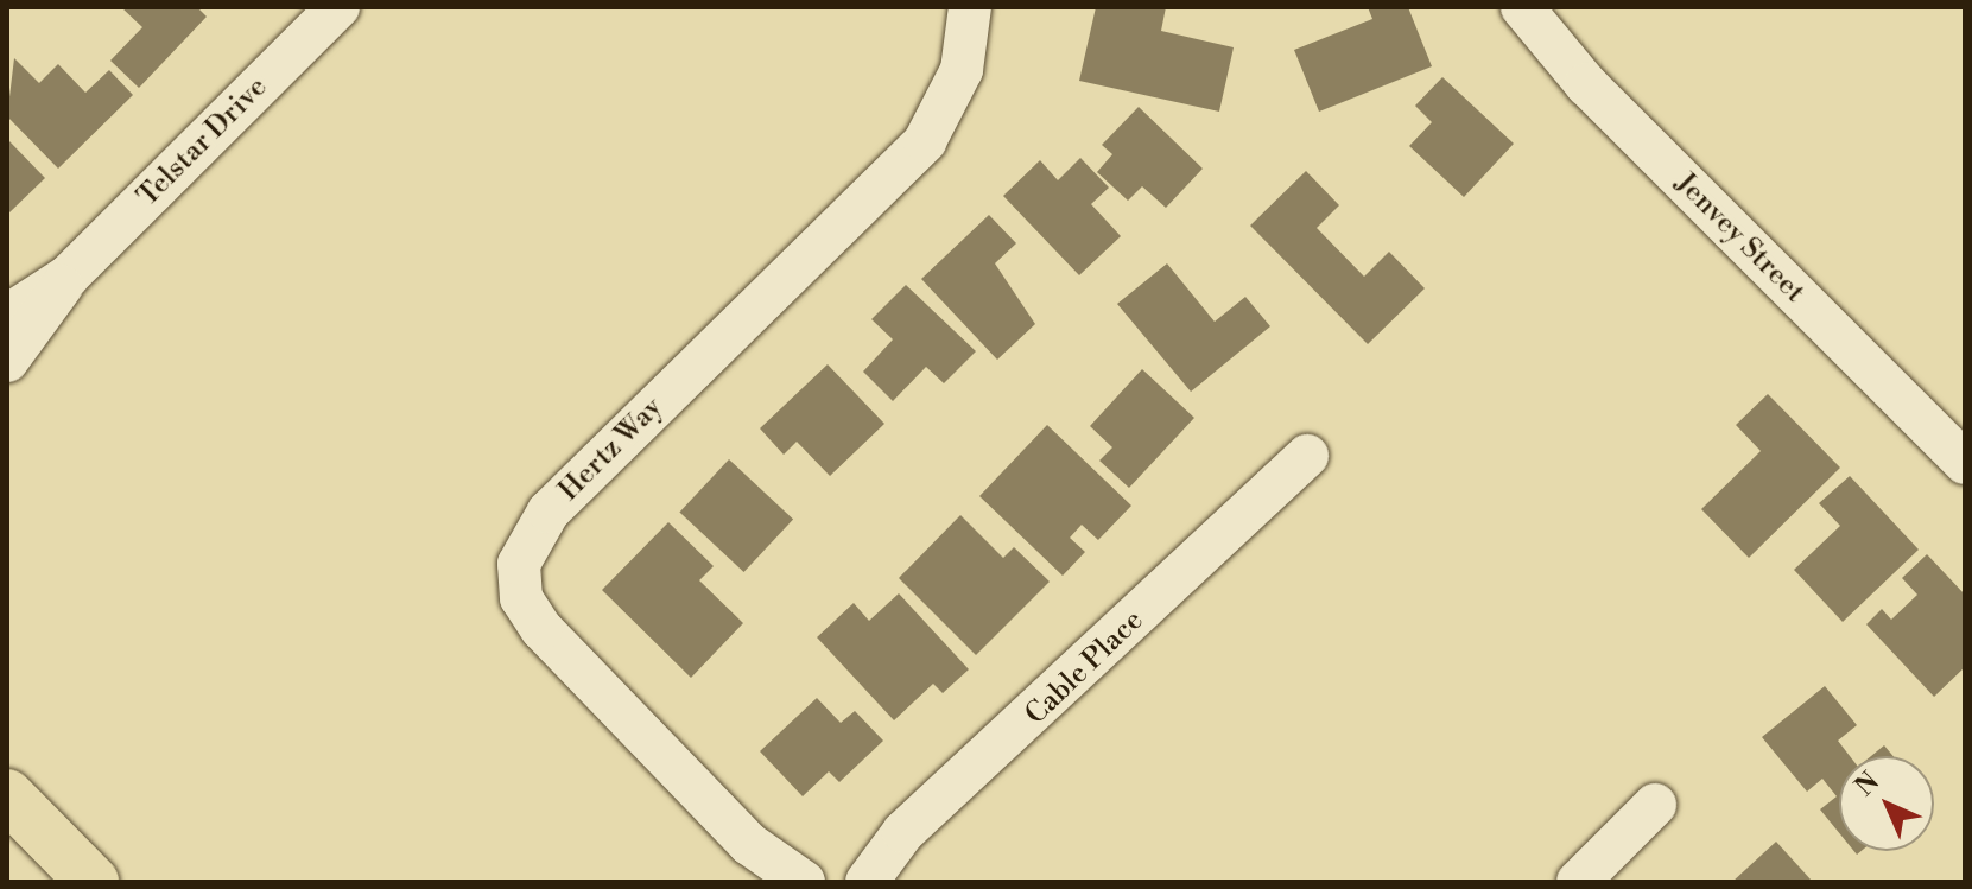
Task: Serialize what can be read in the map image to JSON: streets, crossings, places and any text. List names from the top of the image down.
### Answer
{
  "streets": {
    "street": [
      "Telstar Drive",
      "Jenvey Street",
      "Hertz Way",
      "Cable Place"
    ]
  },
  "north": "top left"
}
